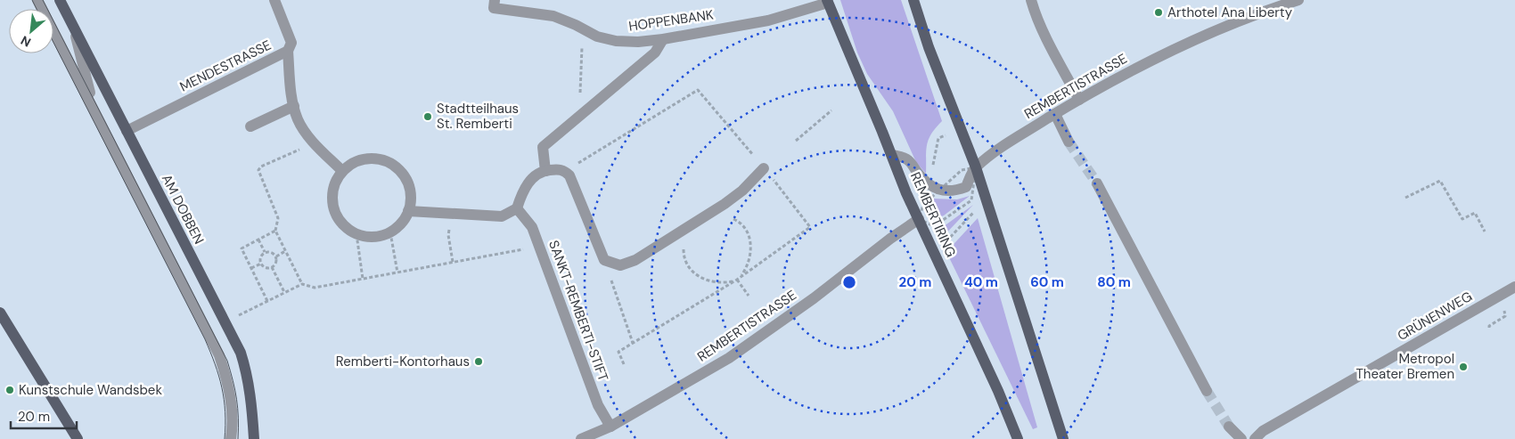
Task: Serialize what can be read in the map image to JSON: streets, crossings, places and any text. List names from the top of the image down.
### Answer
{
  "streets": {
    "main road": ["AM DOBBEN", "REMBERTIRING"],
    "street": [
      "HOPPENBANK",
      "MENDESTRASSE",
      "REMBERTISTRASSE",
      "SANKT-REMBERTI-STIFT",
      "GRÜNENWEG"
    ]
  },
  "crossings": [
    ["HOPPENBANK", "REMBERTIRING"],
    ["MENDESTRASSE", "AM DOBBEN"],
    ["REMBERTISTRASSE", "REMBERTIRING"],
    ["REMBERTISTRASSE", "SANKT-REMBERTI-STIFT"]
  ],
  "places": [
    "Arthotel Ana Liberty",
    "Stadtteilhaus St. Remberti",
    "Remberti-Kontorhaus",
    "Metropol Theater Bremen",
    "Kunstschule Wandsbek"
  ],
  "scale_bar": "20 m",
  "north": "bottom left",
  "rings": [
    "20 m",
    "40 m",
    "60 m",
    "80 m"
  ]
}
